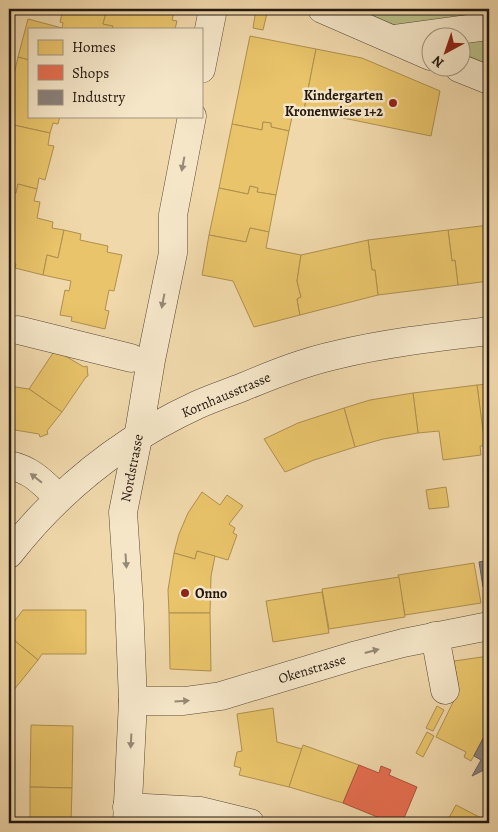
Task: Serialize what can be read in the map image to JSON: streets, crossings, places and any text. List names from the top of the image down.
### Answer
{
  "streets": {
    "street": ["Kornhausstrasse", "Nordstrasse", "Okenstrasse"]
  },
  "crossings": [
    ["Kornhausstrasse", "Nordstrasse"],
    ["Nordstrasse", "Okenstrasse"]
  ],
  "one_way": ["Nordstrasse"],
  "places": ["Kindergarten Kronenwiese 1+2", "Onno"],
  "legend": ["Homes", "Shops", "Industry"],
  "north": "bottom left"
}
